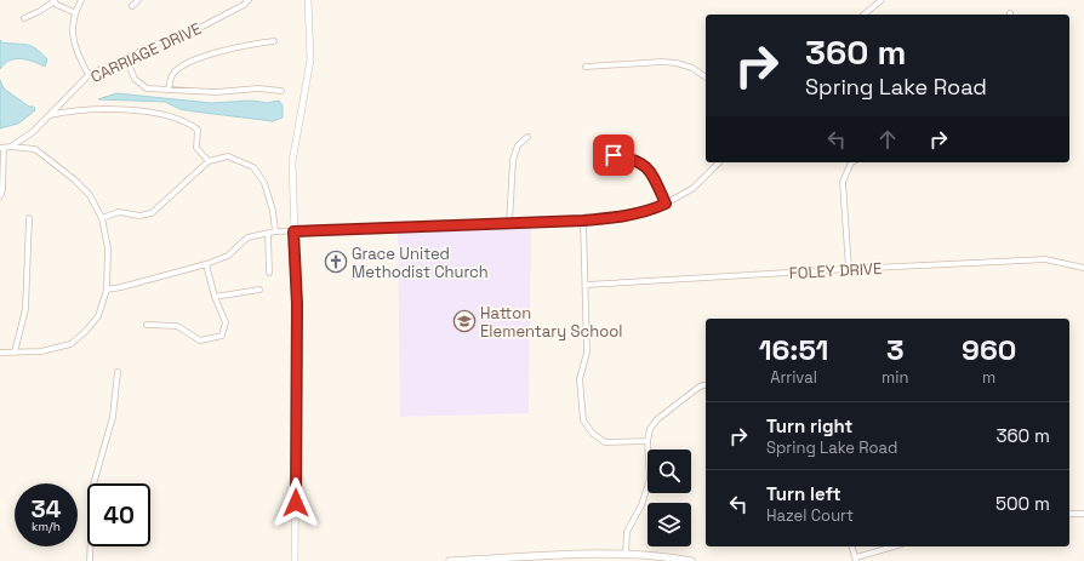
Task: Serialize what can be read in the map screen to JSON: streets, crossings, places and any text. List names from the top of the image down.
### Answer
{
  "streets": {
    "street": ["CARRIAGE DRIVE", "FOLEY DRIVE"]
  },
  "places": {
    "church": ["Grace United Methodist Church"],
    "school or university": ["Hatton Elementary School"]
  },
  "page": {
    "turn": ["360 m", "Spring Lake Road"],
    "eta": [
      "16:51",
      "Arrival",
      "3",
      "min",
      "960",
      "m"
    ],
    "list": [
      {
        "name": "Turn right",
        "note": "Spring Lake Road",
        "value": "360 m"
      },
      {
        "name": "Turn left",
        "note": "Hazel Court",
        "value": "500 m"
      }
    ],
    "speed": "34 km/h",
    "limit": "40"
  }
}
